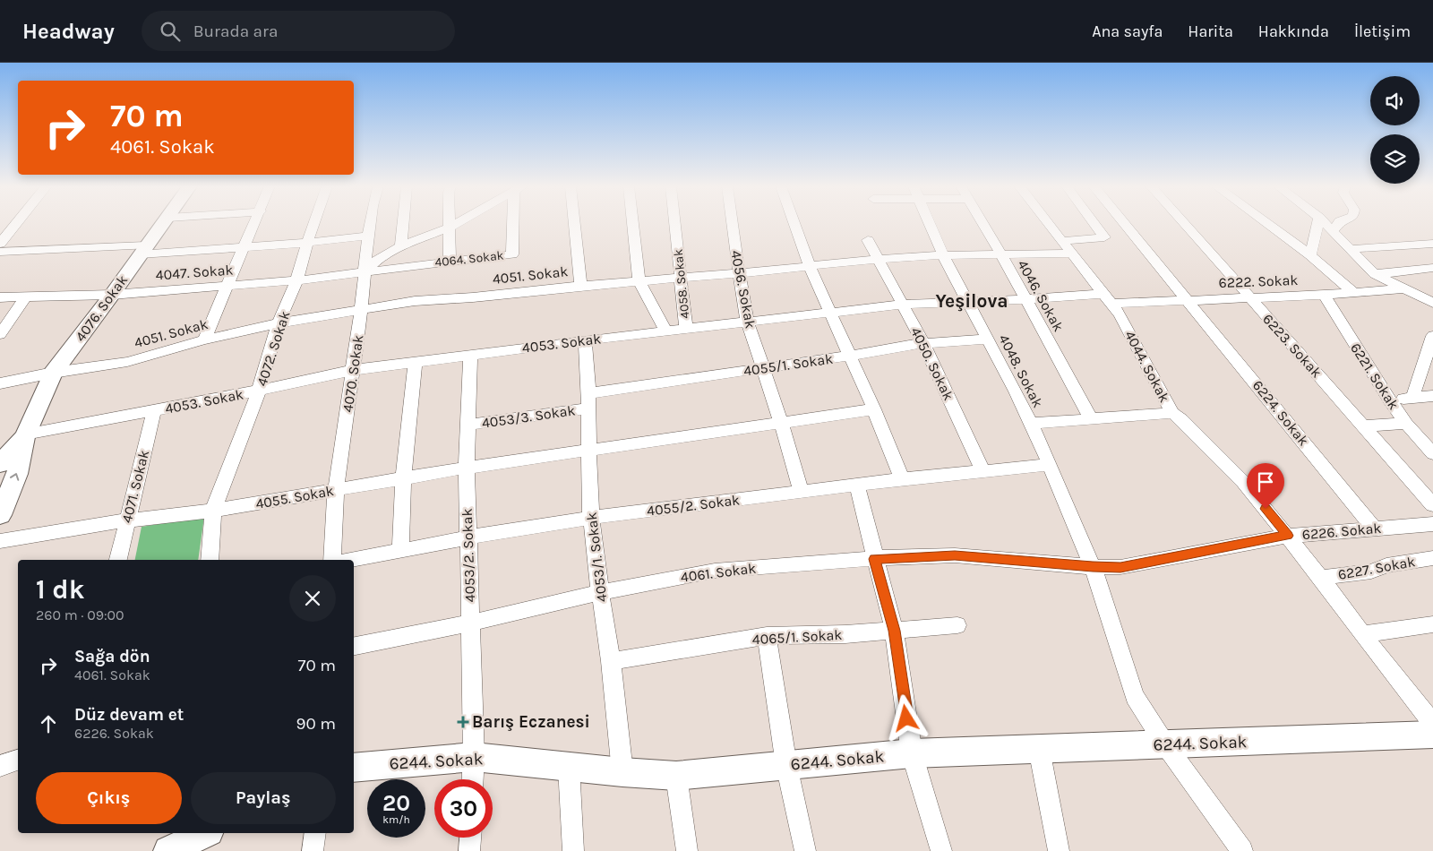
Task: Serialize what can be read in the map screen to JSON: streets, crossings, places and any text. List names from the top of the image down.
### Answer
{
  "streets": {
    "street": [
      "4064. Sokak",
      "4047. Sokak",
      "4051. Sokak",
      "6222. Sokak",
      "4058. Sokak",
      "4056. Sokak",
      "4046. Sokak",
      "4076. Sokak",
      "4053. Sokak",
      "6223. Sokak",
      "4072. Sokak",
      "4050. Sokak",
      "4055/1. Sokak",
      "4044. Sokak",
      "4048. Sokak",
      "4070. Sokak",
      "6221. Sokak",
      "6224. Sokak",
      "4053/3. Sokak",
      "4071. Sokak",
      "4055. Sokak",
      "4055/2. Sokak",
      "6226. Sokak",
      "4053/2. Sokak",
      "4053/1. Sokak",
      "6227. Sokak",
      "4061. Sokak",
      "4065/1. Sokak",
      "6244. Sokak"
    ]
  },
  "crossings": [
    ["4064. Sokak", "4047. Sokak"],
    ["4064. Sokak", "4070. Sokak"],
    ["4047. Sokak", "4076. Sokak"],
    ["4047. Sokak", "4072. Sokak"],
    ["4047. Sokak", "4070. Sokak"],
    ["4051. Sokak", "4058. Sokak"],
    ["4051. Sokak", "4056. Sokak"],
    ["4051. Sokak", "4046. Sokak"],
    ["4051. Sokak", "4076. Sokak"],
    ["4051. Sokak", "4072. Sokak"],
    ["4051. Sokak", "4050. Sokak"],
    ["4051. Sokak", "4044. Sokak"],
    ["4051. Sokak", "4048. Sokak"],
    ["4051. Sokak", "4070. Sokak"],
    ["6222. Sokak", "4053. Sokak"],
    ["6222. Sokak", "6223. Sokak"],
    ["6222. Sokak", "4044. Sokak"],
    ["6222. Sokak", "6221. Sokak"],
    ["6222. Sokak", "6224. Sokak"],
    ["4058. Sokak", "4053. Sokak"],
    ["4056. Sokak", "4053. Sokak"],
    ["4056. Sokak", "4055/1. Sokak"],
    ["4056. Sokak", "4055. Sokak"],
    ["4056. Sokak", "4055/2. Sokak"],
    ["4046. Sokak", "4053. Sokak"],
    ["4076. Sokak", "4053. Sokak"],
    ["4053. Sokak", "4072. Sokak"],
    ["4053. Sokak", "4050. Sokak"],
    ["4053. Sokak", "4044. Sokak"],
    ["4053. Sokak", "4048. Sokak"],
    ["4053. Sokak", "4070. Sokak"],
    ["4053. Sokak", "4071. Sokak"],
    ["4053. Sokak", "4053/2. Sokak"],
    ["4053. Sokak", "4053/1. Sokak"],
    ["4072. Sokak", "4055. Sokak"],
    ["4050. Sokak", "4055/1. Sokak"],
    ["4050. Sokak", "4055/2. Sokak"],
    ["4055/1. Sokak", "4048. Sokak"],
    ["4055/1. Sokak", "4053/1. Sokak"],
    ["4044. Sokak", "6226. Sokak"],
    ["4044. Sokak", "6227. Sokak"],
    ["4048. Sokak", "4055/2. Sokak"],
    ["4048. Sokak", "6226. Sokak"],
    ["4048. Sokak", "4061. Sokak"],
    ["4048. Sokak", "6244. Sokak"],
    ["4070. Sokak", "4055. Sokak"],
    ["6224. Sokak", "6226. Sokak"],
    ["4053/3. Sokak", "4053/2. Sokak"],
    ["4053/3. Sokak", "4053/1. Sokak"],
    ["4071. Sokak", "4055. Sokak"],
    ["4055. Sokak", "4053/2. Sokak"],
    ["4055. Sokak", "4053/1. Sokak"],
    ["4055/2. Sokak", "4053/2. Sokak"],
    ["4055/2. Sokak", "4053/1. Sokak"],
    ["6226. Sokak", "4061. Sokak"],
    ["4053/2. Sokak", "4061. Sokak"],
    ["4053/2. Sokak", "6244. Sokak"],
    ["4053/1. Sokak", "4061. Sokak"],
    ["4053/1. Sokak", "4065/1. Sokak"],
    ["4053/1. Sokak", "6244. Sokak"]
  ],
  "districts": ["Yeşilova"],
  "places": {
    "health": ["Barış Eczanesi"]
  },
  "page": {
    "header": "Headway",
    "search": "Burada ara",
    "nav": [
      "Ana sayfa",
      "Harita",
      "Hakkında",
      "İletişim"
    ],
    "turn": ["70 m", "4061. Sokak"],
    "heading": ["1 dk", "260 m · 09:00"],
    "list": [
      {
        "name": "Sağa dön",
        "note": "4061. Sokak",
        "value": "70 m"
      },
      {
        "name": "Düz devam et",
        "note": "6226. Sokak",
        "value": "90 m"
      }
    ],
    "buttons": ["Çıkış", "Paylaş"],
    "speed": "20 km/h",
    "limit": "30"
  }
}
